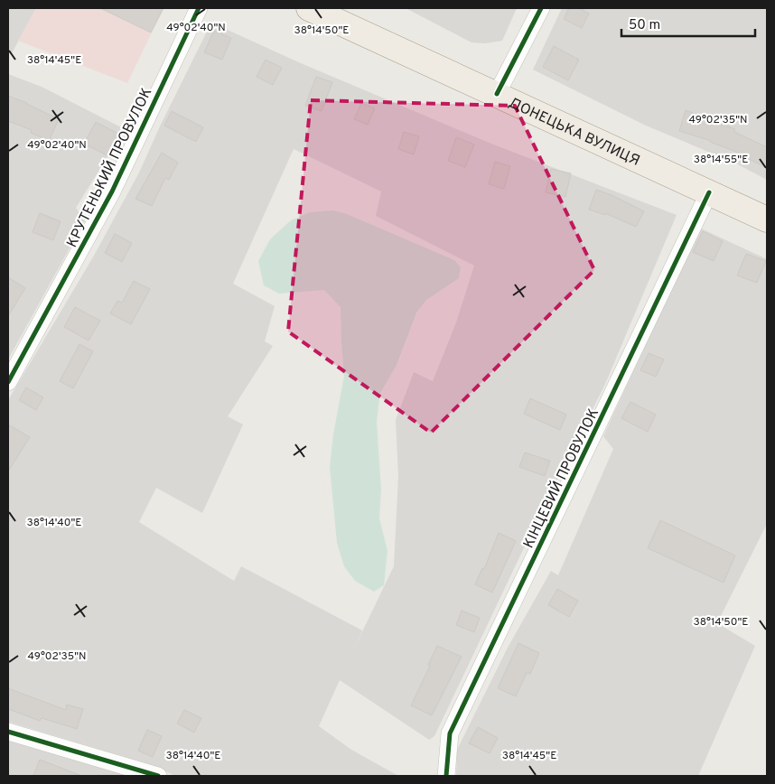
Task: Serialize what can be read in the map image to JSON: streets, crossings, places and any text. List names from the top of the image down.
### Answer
{
  "streets": {
    "main road": ["ДОНЕЦЬКА ВУЛИЦЯ"],
    "street": ["КРУТЕНЬКИЙ ПРОВУЛОК", "КІНЦЕВИЙ ПРОВУЛОК"]
  },
  "crossings": [
    ["ДОНЕЦЬКА ВУЛИЦЯ", "КІНЦЕВИЙ ПРОВУЛОК"]
  ],
  "scale_bar": "50 m",
  "coordinates": [
    "49°02'40\"N",
    "38°14'50\"E",
    "38°14'45\"E",
    "49°02'35\"N",
    "38°14'55\"E",
    "38°14'40\"E"
  ]
}
